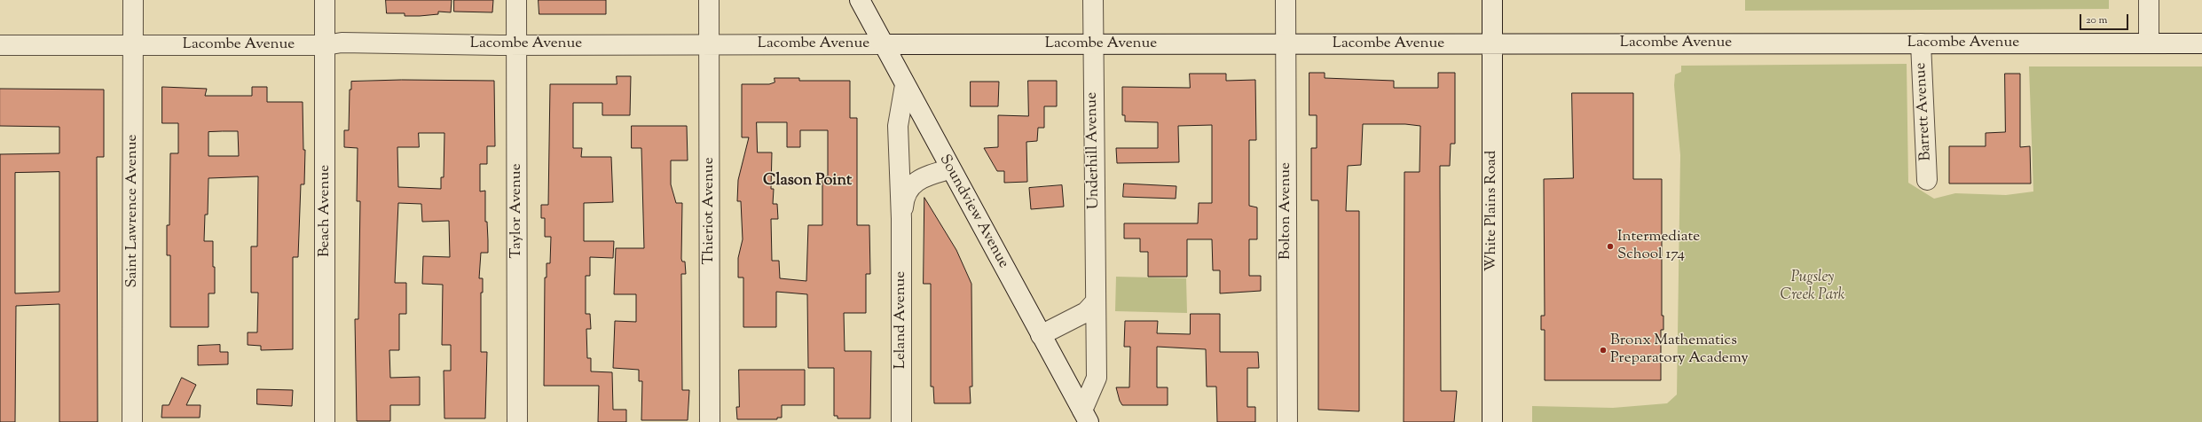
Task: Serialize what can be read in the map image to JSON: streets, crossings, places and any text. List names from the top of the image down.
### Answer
{
  "streets": {
    "street": [
      "Lacombe Avenue",
      "Barrett Avenue",
      "Underhill Avenue",
      "Saint Lawrence Avenue",
      "Beach Avenue",
      "Taylor Avenue",
      "Thieriot Avenue",
      "Bolton Avenue",
      "White Plains Road",
      "Soundview Avenue",
      "Leland Avenue"
    ]
  },
  "crossings": [
    ["Lacombe Avenue", "Barrett Avenue"],
    ["Lacombe Avenue", "Underhill Avenue"],
    ["Lacombe Avenue", "Saint Lawrence Avenue"],
    ["Lacombe Avenue", "Beach Avenue"],
    ["Lacombe Avenue", "Taylor Avenue"],
    ["Lacombe Avenue", "Thieriot Avenue"],
    ["Lacombe Avenue", "Bolton Avenue"],
    ["Lacombe Avenue", "White Plains Road"],
    ["Lacombe Avenue", "Soundview Avenue"],
    ["Underhill Avenue", "Soundview Avenue"],
    ["Soundview Avenue", "Leland Avenue"]
  ],
  "districts": ["Clason Point"],
  "parks": ["Pugsley Creek Park"],
  "places": ["Intermediate School 174", "Bronx Mathematics Preparatory Academy"],
  "scale_bar": "20 m"
}
